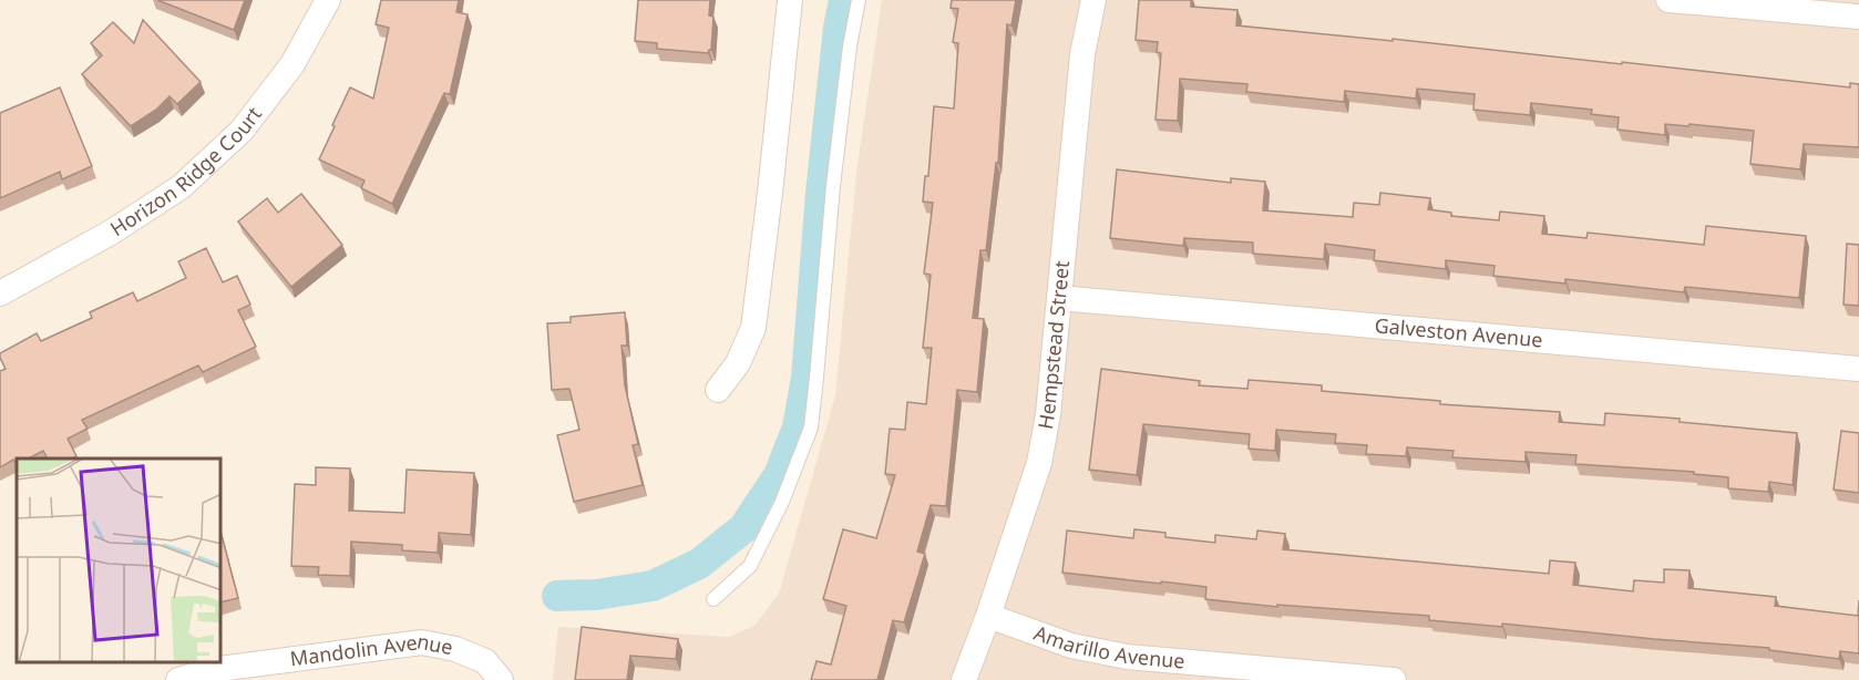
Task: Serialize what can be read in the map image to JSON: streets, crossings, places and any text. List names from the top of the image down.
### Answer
{
  "streets": {
    "street": [
      "Horizon Ridge Court",
      "Galveston Avenue",
      "Hempstead Street",
      "Amarillo Avenue",
      "Mandolin Avenue"
    ]
  },
  "crossings": [
    ["Galveston Avenue", "Hempstead Street"],
    ["Hempstead Street", "Amarillo Avenue"]
  ]
}
